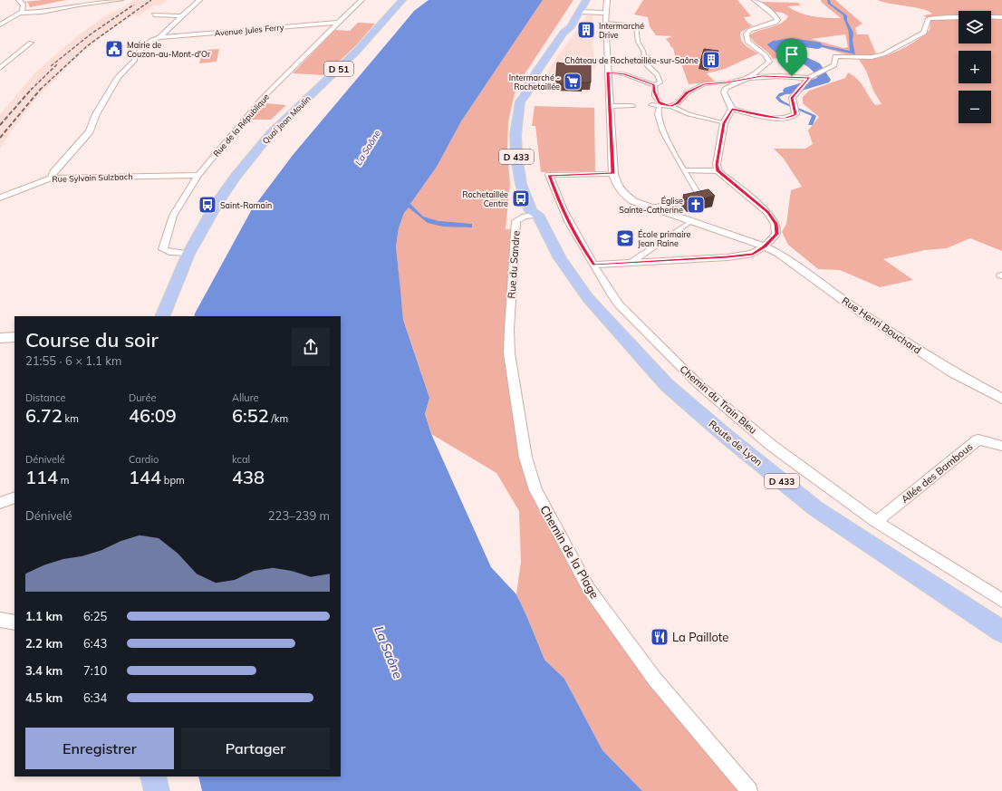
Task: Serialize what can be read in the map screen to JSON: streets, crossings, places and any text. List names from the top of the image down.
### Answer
{
  "streets": {
    "main road": [
      "D 51",
      "Quai Jean Moulin",
      "D 433",
      "Route de Lyon"
    ],
    "street": [
      "Avenue Jules Ferry",
      "Rue de la République",
      "Rue Sylvain Sulzbach",
      "Rue du Sandre",
      "Rue Henri Bouchard",
      "Chemin du Train Bleu",
      "Allée des Bambous",
      "Chemin de la Plage"
    ]
  },
  "crossings": [
    ["Avenue Jules Ferry", "Rue de la République"],
    ["D 51", "Quai Jean Moulin"],
    ["D 51", "Rue de la République"],
    ["Quai Jean Moulin", "Rue de la République"],
    ["Rue de la République", "Rue Sylvain Sulzbach"],
    ["Rue du Sandre", "Route de Lyon"],
    ["Rue du Sandre", "Chemin de la Plage"],
    ["Rue Henri Bouchard", "Chemin du Train Bleu"],
    ["Chemin du Train Bleu", "Allée des Bambous"]
  ],
  "water": ["La Saône"],
  "places": {
    "building": ["Intermarché Drive", "Château de Rochetaillée-sur-Saône"],
    "public building": ["Mairie de Couzon-au-Mont-d'Or"],
    "supermarket": ["Intermarché - Rochetaillée"],
    "bus stop": ["Rochetaillée Centre", "Saint-Romain"],
    "church": ["Église Sainte-Catherine"],
    "school or university": ["École primaire Jean Raine"],
    "restaurant": ["La Paillote"]
  },
  "page": {
    "map_buttons": ["+", "−"],
    "heading": ["Course du soir", "21:55 · 6 × 1.1 km"],
    "stats": [
      ["Distance", "6.72 km"],
      ["Durée", "46:09"],
      ["Allure", "6:52 /km"],
      ["Dénivelé", "114 m"],
      ["Cardio", "144 bpm"],
      ["kcal", "438"]
    ],
    "chart": ["Dénivelé", "223–239 m"],
    "list": [
      {
        "name": "1.1 km",
        "note": "6:25"
      },
      {
        "name": "2.2 km",
        "note": "6:43"
      },
      {
        "name": "3.4 km",
        "note": "7:10"
      },
      {
        "name": "4.5 km",
        "note": "6:34"
      }
    ],
    "buttons": ["Enregistrer", "Partager"]
  }
}
